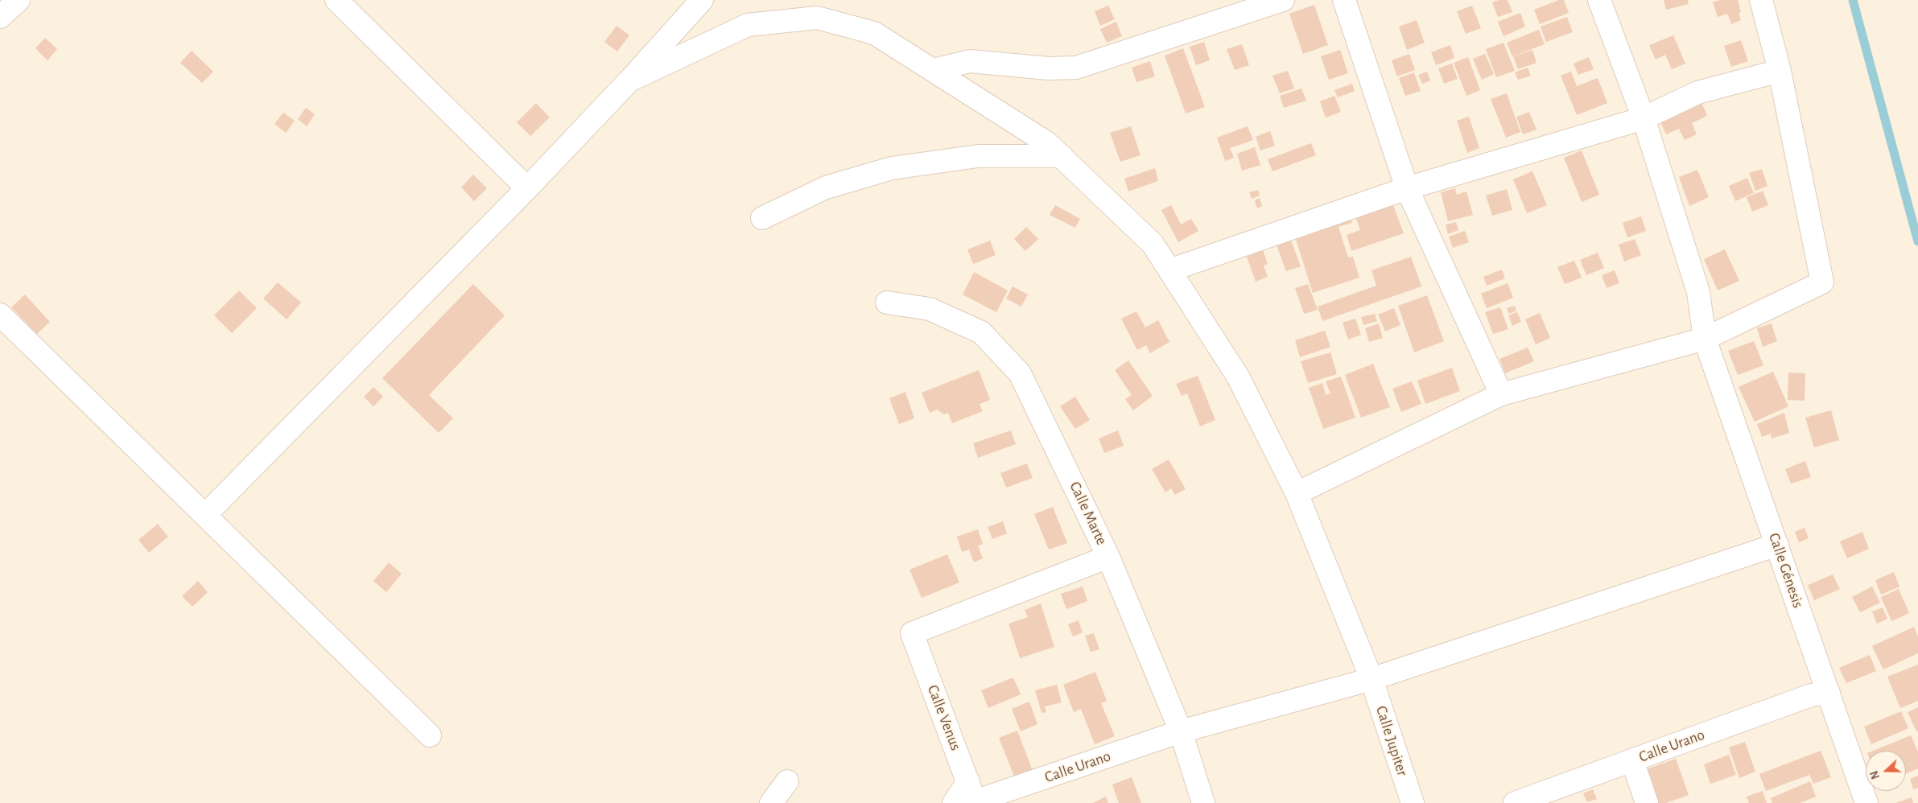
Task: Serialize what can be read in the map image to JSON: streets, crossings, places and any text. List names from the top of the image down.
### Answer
{
  "streets": {
    "street": [
      "Calle Marte",
      "Calle Génesis",
      "Calle Venus",
      "Calle Jupiter",
      "Calle Urano"
    ]
  },
  "crossings": [
    ["Calle Marte", "Calle Venus"],
    ["Calle Marte", "Calle Urano"],
    ["Calle Génesis", "Calle Urano"],
    ["Calle Venus", "Calle Urano"],
    ["Calle Jupiter", "Calle Urano"]
  ],
  "north": "left"
}
